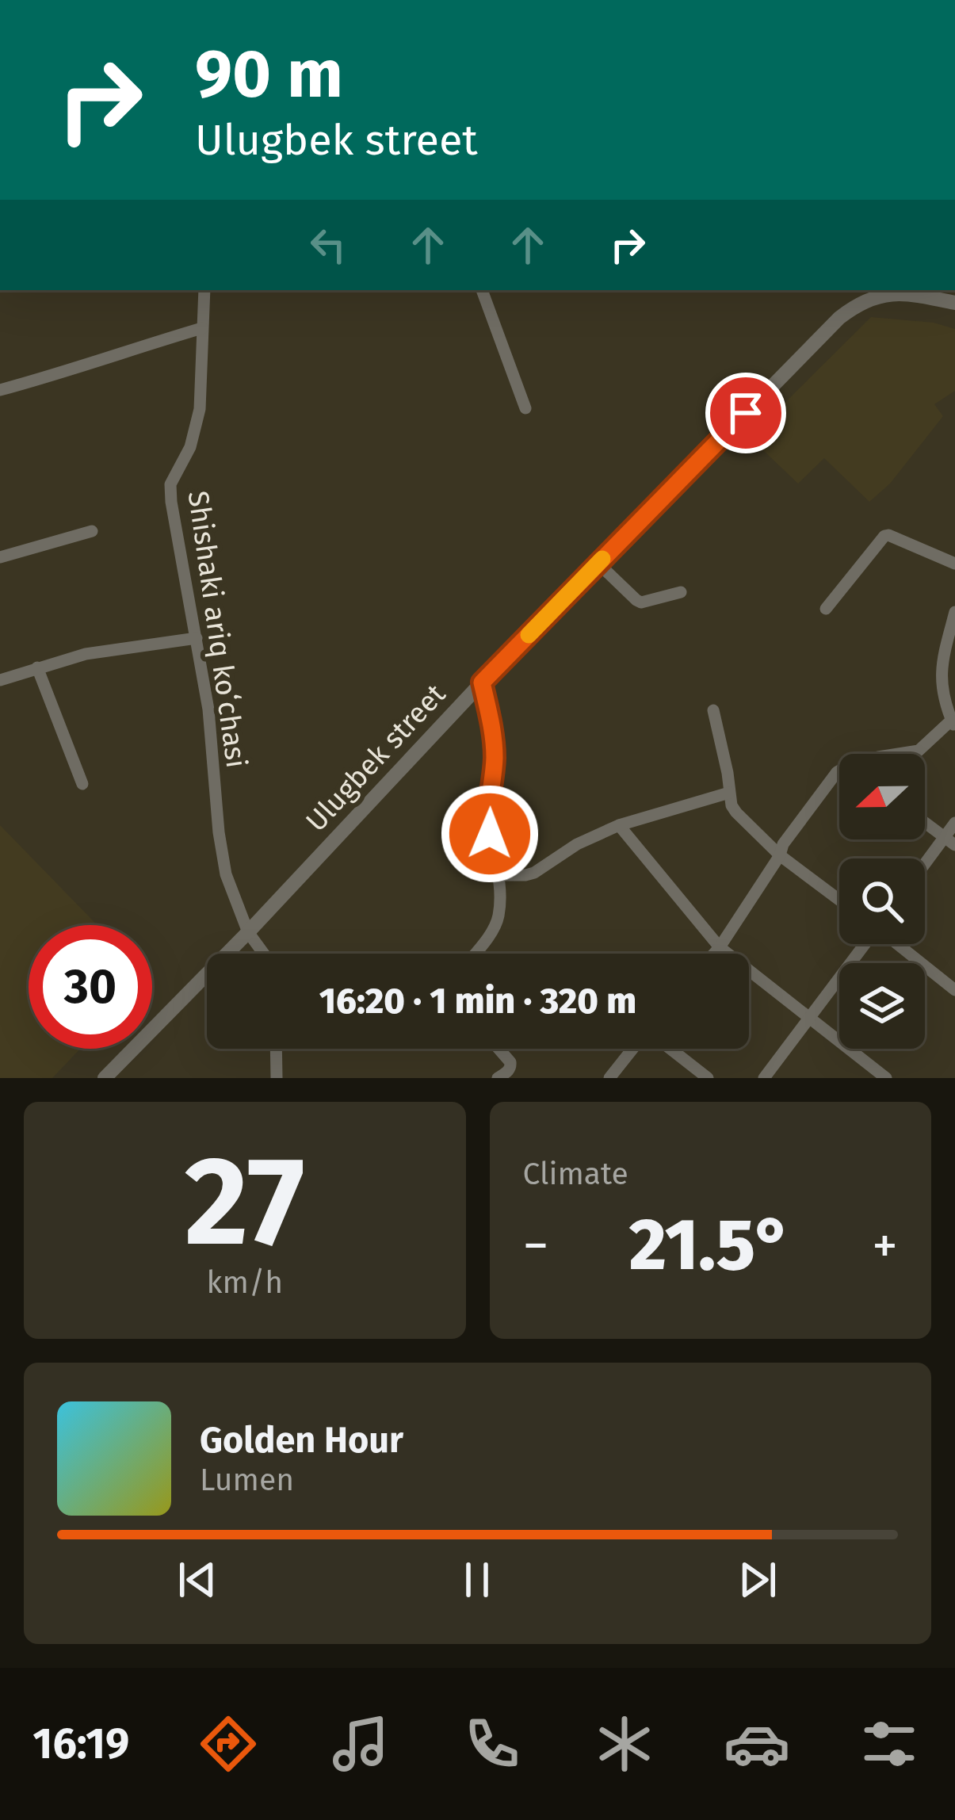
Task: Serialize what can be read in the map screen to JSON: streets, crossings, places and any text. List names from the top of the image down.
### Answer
{
  "streets": {
    "street": ["Shishaki ariq koʻchasi", "Ulugbek street"]
  },
  "crossings": [
    ["Shishaki ariq koʻchasi", "Ulugbek street"]
  ],
  "north": "left",
  "page": {
    "turn": ["90 m", "Ulugbek street"],
    "limit": "30",
    "trip": "16:20 · 1 min · 320 m",
    "tile": [
      ["27", "km/h"],
      "Climate"
    ],
    "heat": ["−", "21.5°", "+"],
    "song": ["Golden Hour", "Lumen"],
    "tabs": "16:19"
  }
}
